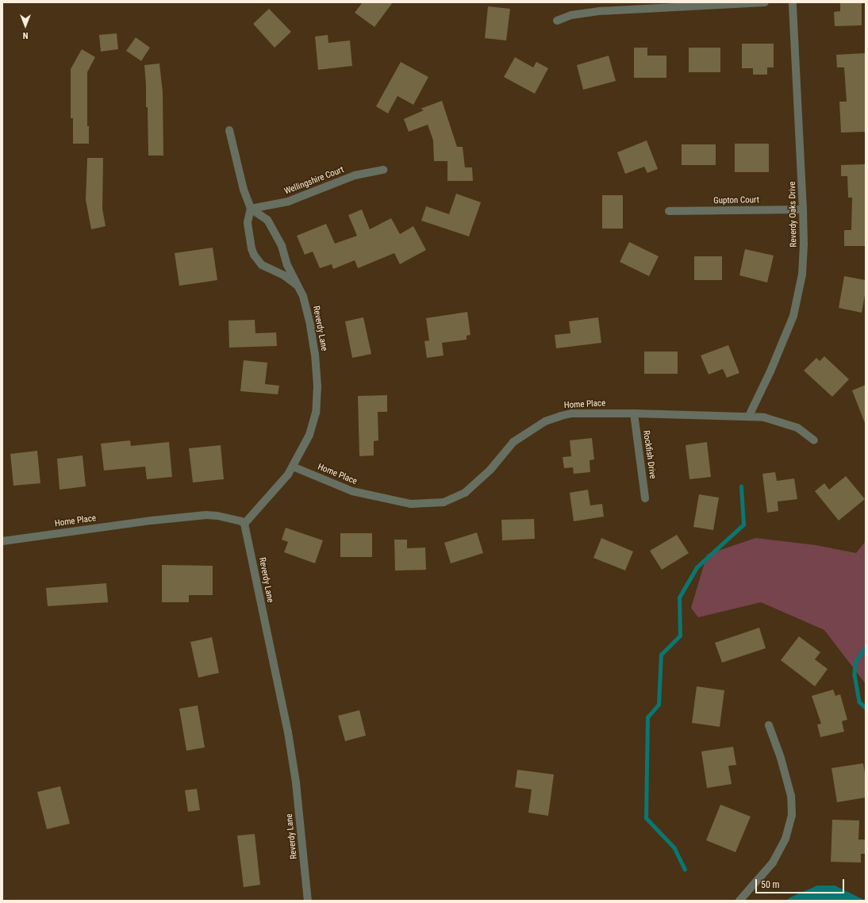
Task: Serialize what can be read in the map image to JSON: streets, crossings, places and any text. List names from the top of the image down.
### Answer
{
  "streets": {
    "street": [
      "Wellingshire Court",
      "Gupton Court",
      "Reverdy Oaks Drive",
      "Reverdy Lane",
      "Home Place",
      "Rockfish Drive"
    ]
  },
  "crossings": [
    ["Wellingshire Court", "Reverdy Lane"],
    ["Gupton Court", "Reverdy Oaks Drive"],
    ["Reverdy Oaks Drive", "Home Place"],
    ["Reverdy Lane", "Home Place"],
    ["Home Place", "Rockfish Drive"]
  ],
  "scale_bar": "50 m",
  "north": "bottom"
}
